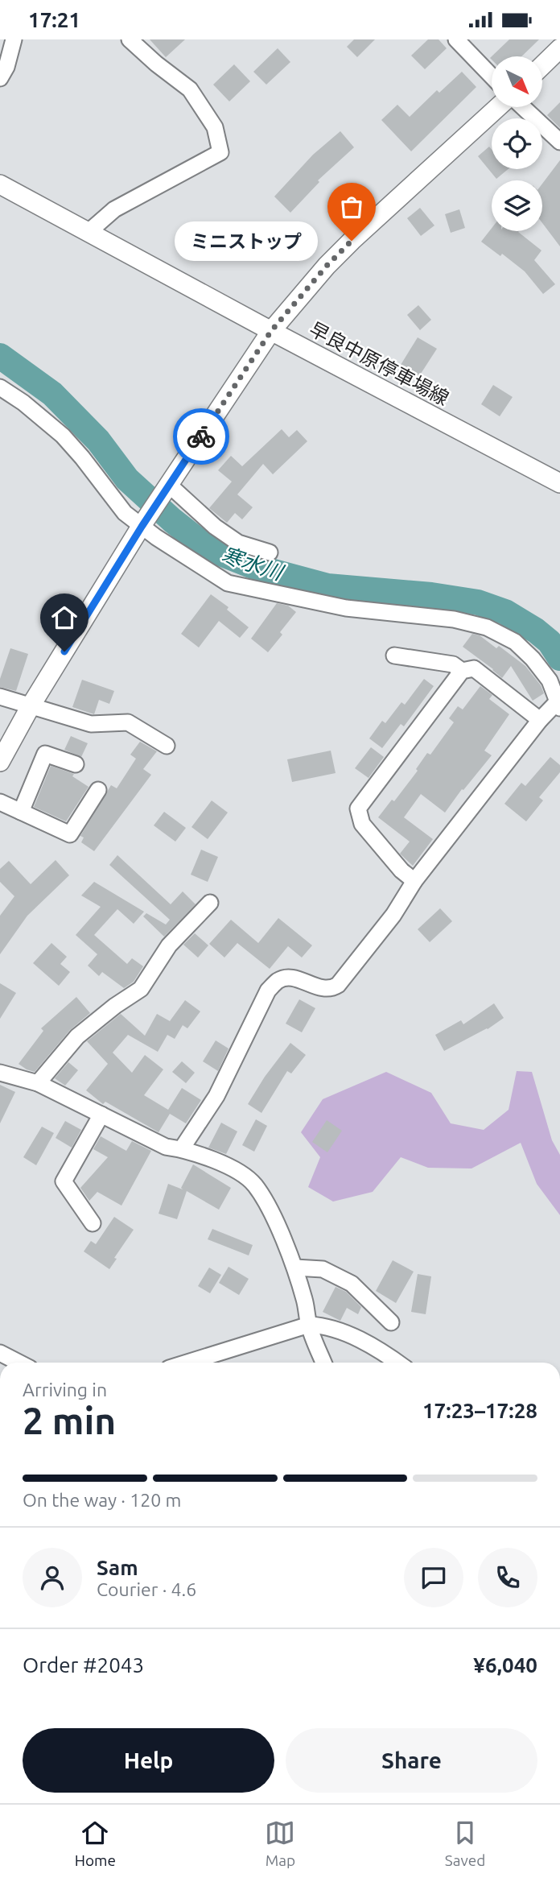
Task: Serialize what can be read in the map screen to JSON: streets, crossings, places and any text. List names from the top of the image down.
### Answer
{
  "streets": {
    "main road": ["早良中原停車場線"]
  },
  "water": ["寒水川"],
  "places": ["ミニストップ"],
  "north": "bottom right",
  "page": {
    "status": "17:21",
    "bubble": "ミニストップ",
    "heading": ["2 min", "Arriving in", "17:23–17:28"],
    "panel": [
      "Sam",
      "Courier · 4.6",
      "Order #2043",
      "¥6,040"
    ],
    "bar": "On the way · 120 m",
    "buttons": ["Help", "Share"],
    "tabs": ["Home", "Map", "Saved"]
  }
}
